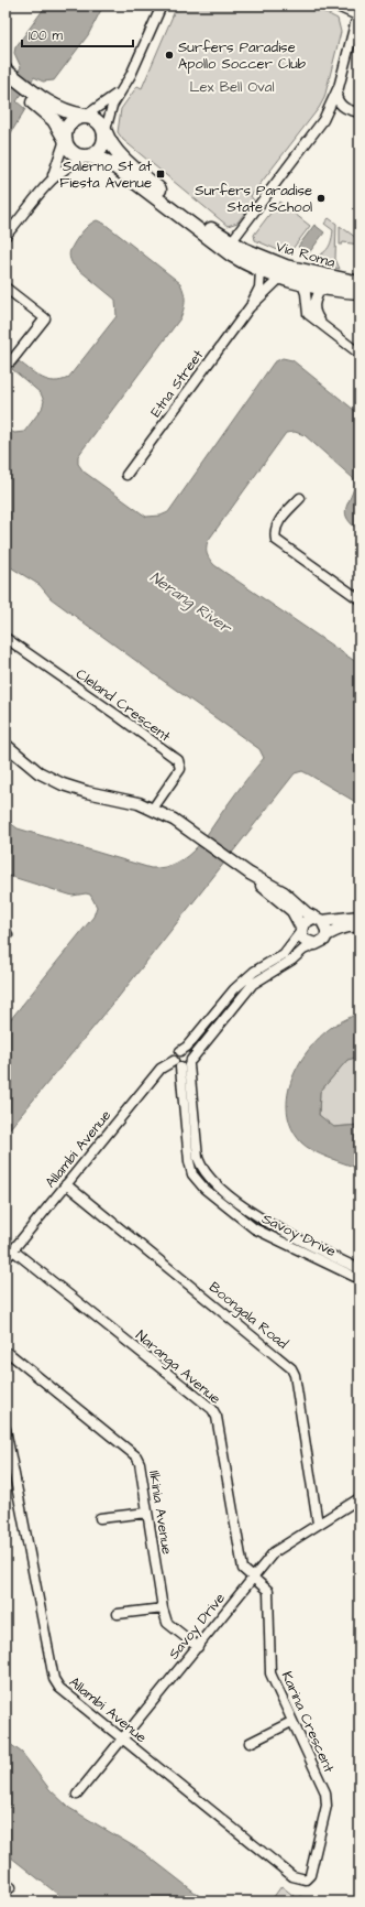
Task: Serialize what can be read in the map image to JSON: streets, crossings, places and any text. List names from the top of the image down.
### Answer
{
  "streets": {
    "main road": ["Via Roma"],
    "street": [
      "Etna Street",
      "Cleland Crescent",
      "Allambi Avenue",
      "Savoy Drive",
      "Boongala Road",
      "Naranga Avenue",
      "Ilkinia Avenue",
      "Karina Crescent"
    ]
  },
  "crossings": [
    ["Via Roma", "Etna Street"],
    ["Allambi Avenue", "Savoy Drive"],
    ["Allambi Avenue", "Boongala Road"],
    ["Allambi Avenue", "Naranga Avenue"],
    ["Allambi Avenue", "Karina Crescent"],
    ["Savoy Drive", "Boongala Road"],
    ["Savoy Drive", "Naranga Avenue"],
    ["Savoy Drive", "Ilkinia Avenue"],
    ["Savoy Drive", "Karina Crescent"],
    ["Naranga Avenue", "Karina Crescent"]
  ],
  "water": ["Nerang River"],
  "parks": ["Lex Bell Oval"],
  "places": {
    "other": ["Surfers Paradise Apollo Soccer Club", "Surfers Paradise State School"],
    "transit": ["Salerno St at Fiesta Avenue"]
  },
  "scale_bar": "100 m"
}
